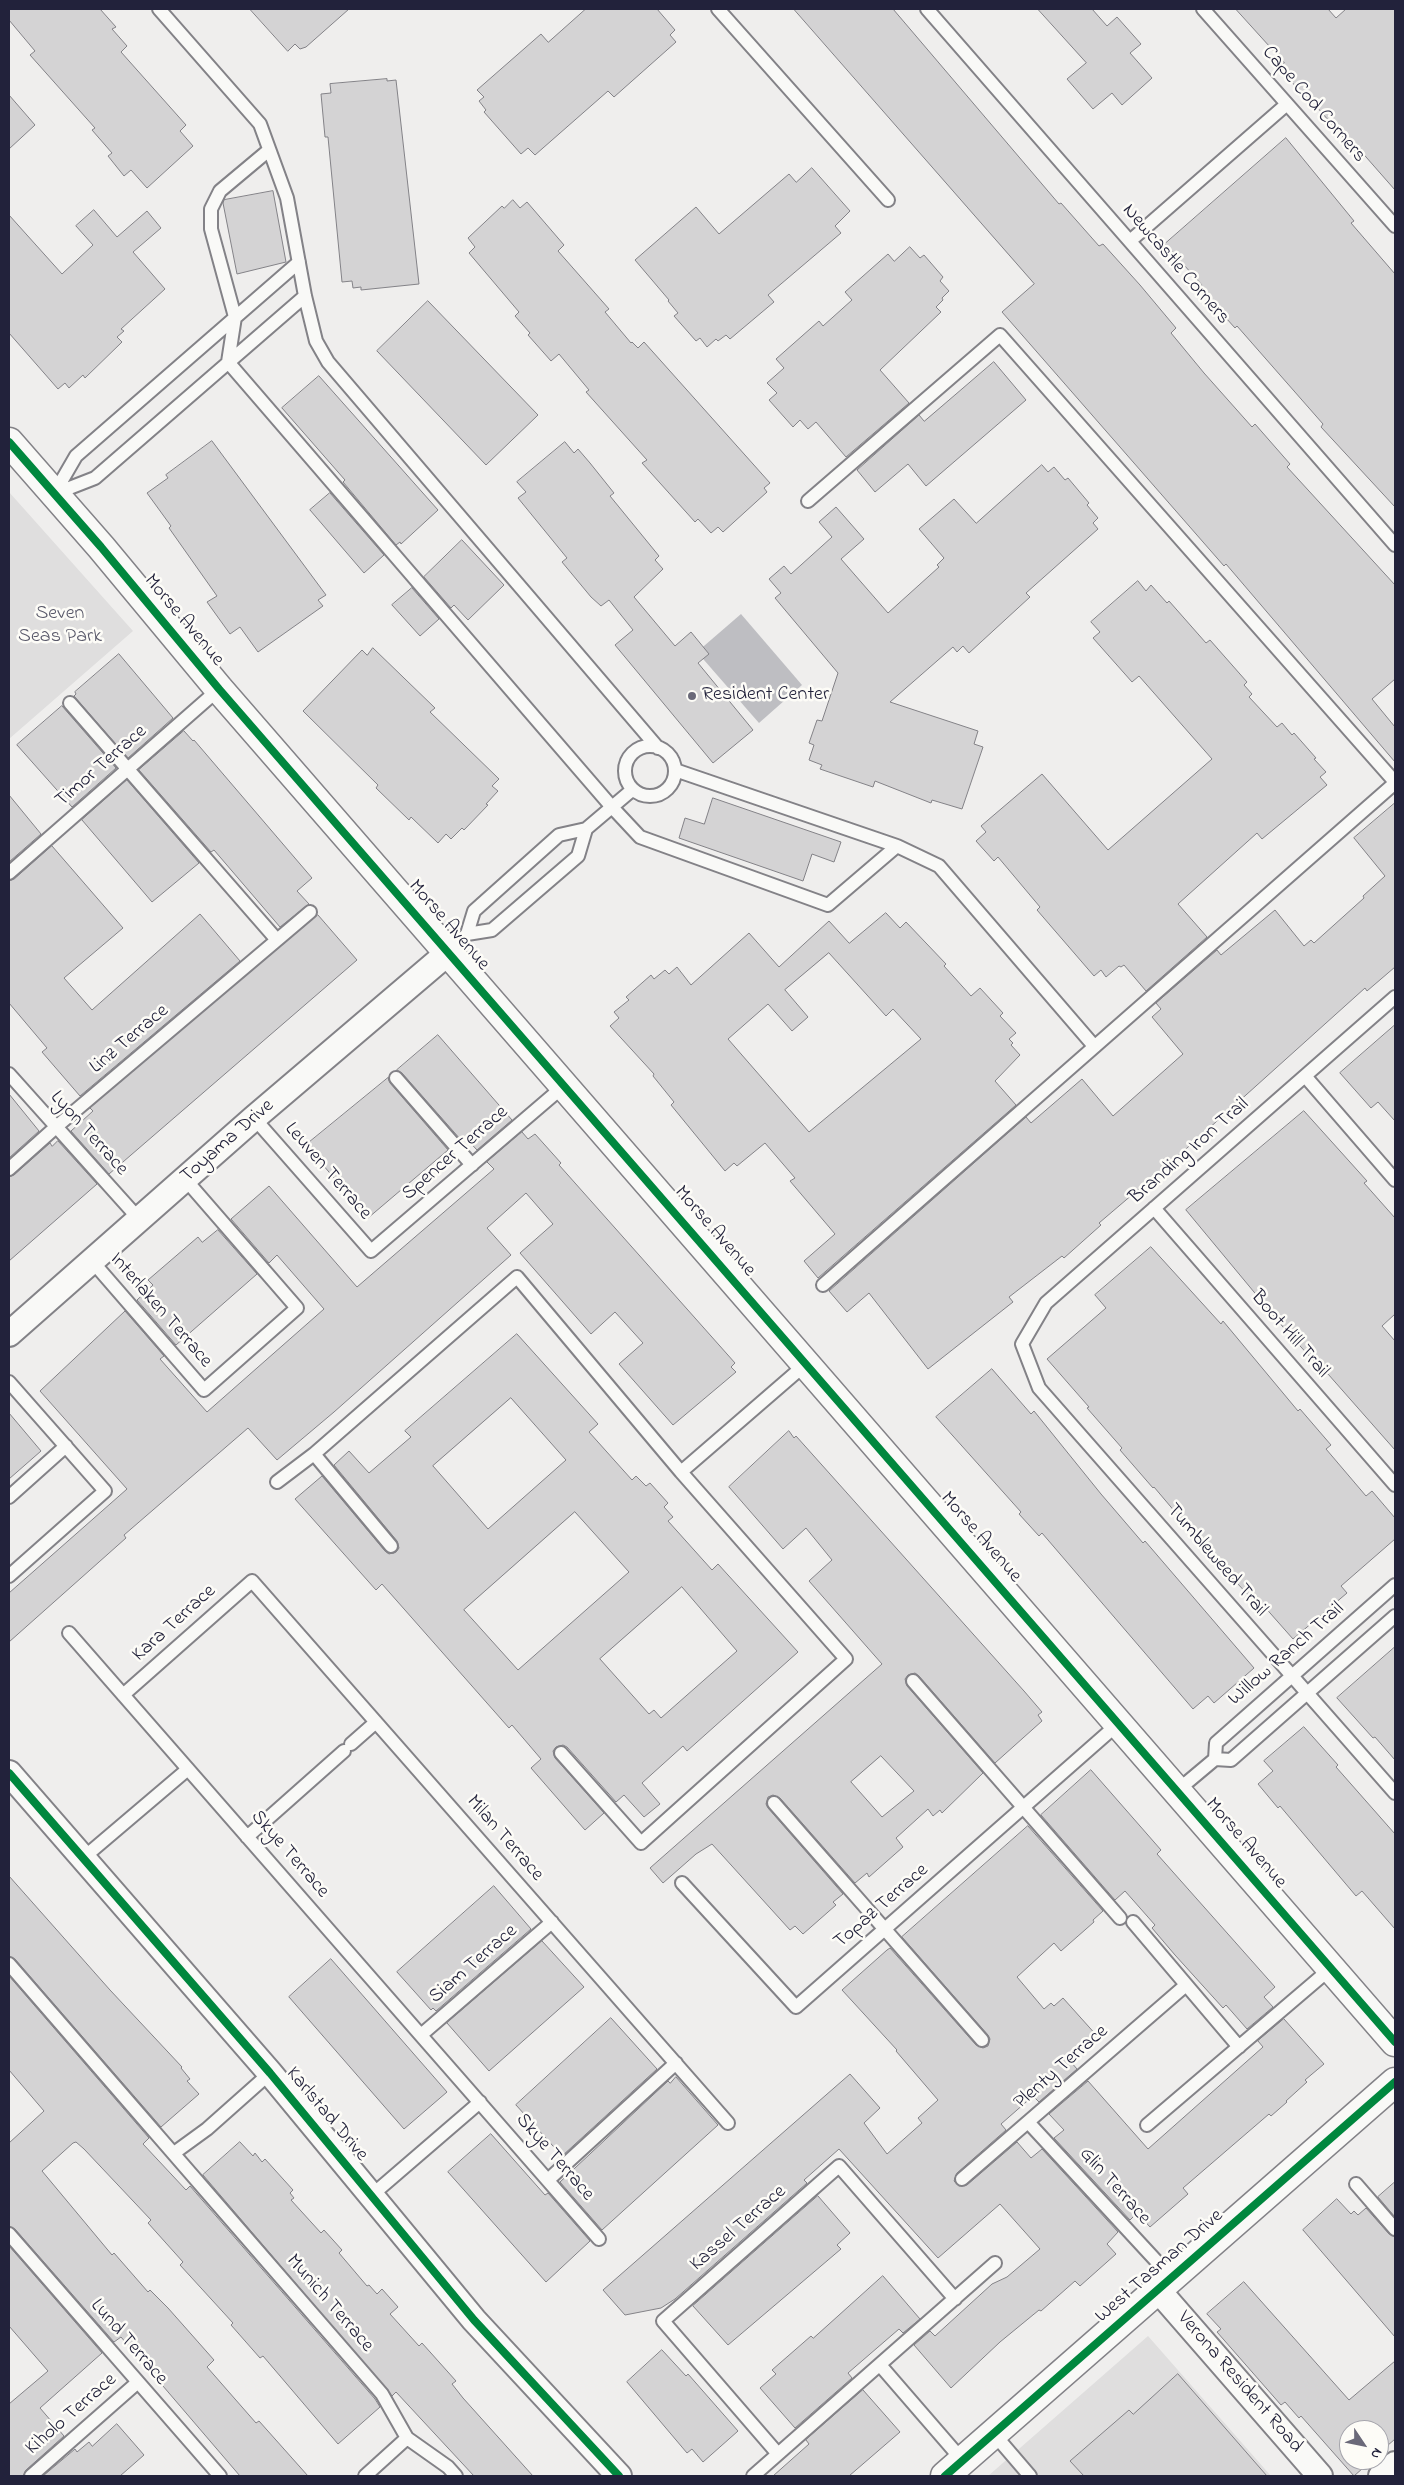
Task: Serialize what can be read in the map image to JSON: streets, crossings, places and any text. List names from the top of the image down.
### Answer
{
  "streets": {
    "street": [
      "Morse Avenue",
      "Toyama Drive",
      "Karlstad Drive",
      "West Tasman Drive",
      "Verona Resident Road"
    ],
    "lane": [
      "Cape Cod Corners",
      "Newcastle Corners",
      "Timor Terrace",
      "Linz Terrace",
      "Lyon Terrace",
      "Branding Iron Trail",
      "Spencer Terrace",
      "Leuven Terrace",
      "Interlaken Terrace",
      "Boot Hill Trail",
      "Tumbleweed Trail",
      "Kara Terrace",
      "Willow Ranch Trail",
      "Milan Terrace",
      "Skye Terrace",
      "Topaz Terrace",
      "Siam Terrace",
      "Plenty Terrace",
      "Glin Terrace",
      "Kassel Terrace",
      "Munich Terrace",
      "Lund Terrace",
      "Kiholo Terrace"
    ]
  },
  "crossings": [
    ["Morse Avenue", "Timor Terrace"],
    ["Morse Avenue", "Toyama Drive"],
    ["Morse Avenue", "Spencer Terrace"],
    ["Morse Avenue", "Willow Ranch Trail"],
    ["Morse Avenue", "Topaz Terrace"],
    ["Linz Terrace", "Lyon Terrace"],
    ["Lyon Terrace", "Toyama Drive"],
    ["Toyama Drive", "Leuven Terrace"],
    ["Toyama Drive", "Interlaken Terrace"],
    ["Branding Iron Trail", "Boot Hill Trail"],
    ["Branding Iron Trail", "Tumbleweed Trail"],
    ["Spencer Terrace", "Leuven Terrace"],
    ["Tumbleweed Trail", "Willow Ranch Trail"],
    ["Kara Terrace", "Milan Terrace"],
    ["Kara Terrace", "Skye Terrace"],
    ["Milan Terrace", "Siam Terrace"],
    ["Skye Terrace", "Siam Terrace"],
    ["Plenty Terrace", "Glin Terrace"],
    ["Glin Terrace", "West Tasman Drive"],
    ["Glin Terrace", "Verona Resident Road"],
    ["West Tasman Drive", "Verona Resident Road"],
    ["Lund Terrace", "Kiholo Terrace"]
  ],
  "parks": ["Seven Seas Park"],
  "places": ["Resident Center"],
  "north": "bottom right"
}
